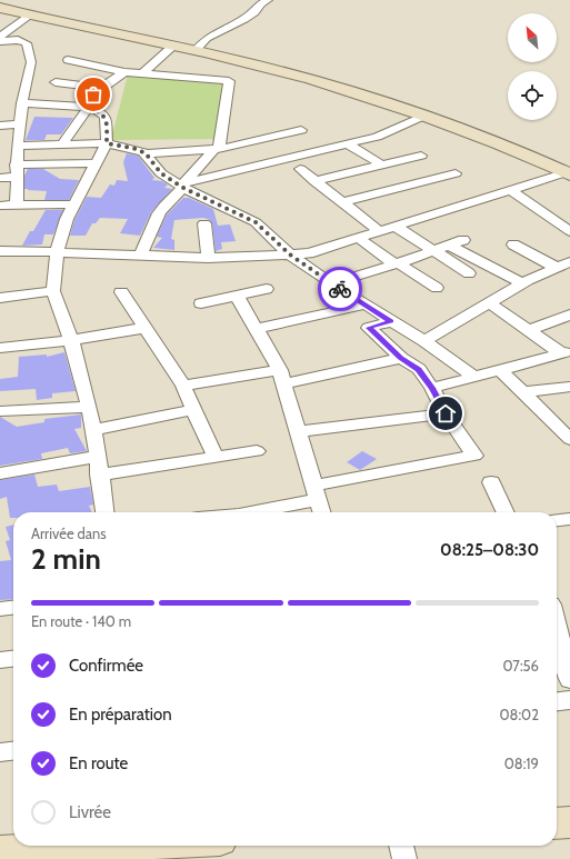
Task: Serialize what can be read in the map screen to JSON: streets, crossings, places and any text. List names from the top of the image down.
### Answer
{
  "north": "top left",
  "page": {
    "heading": ["2 min", "Arrivée dans", "08:25–08:30"],
    "bar": "En route · 140 m",
    "list": [
      ["Confirmée", "07:56"],
      ["En préparation", "08:02"],
      ["En route", "08:19"],
      "Livrée"
    ]
  }
}
